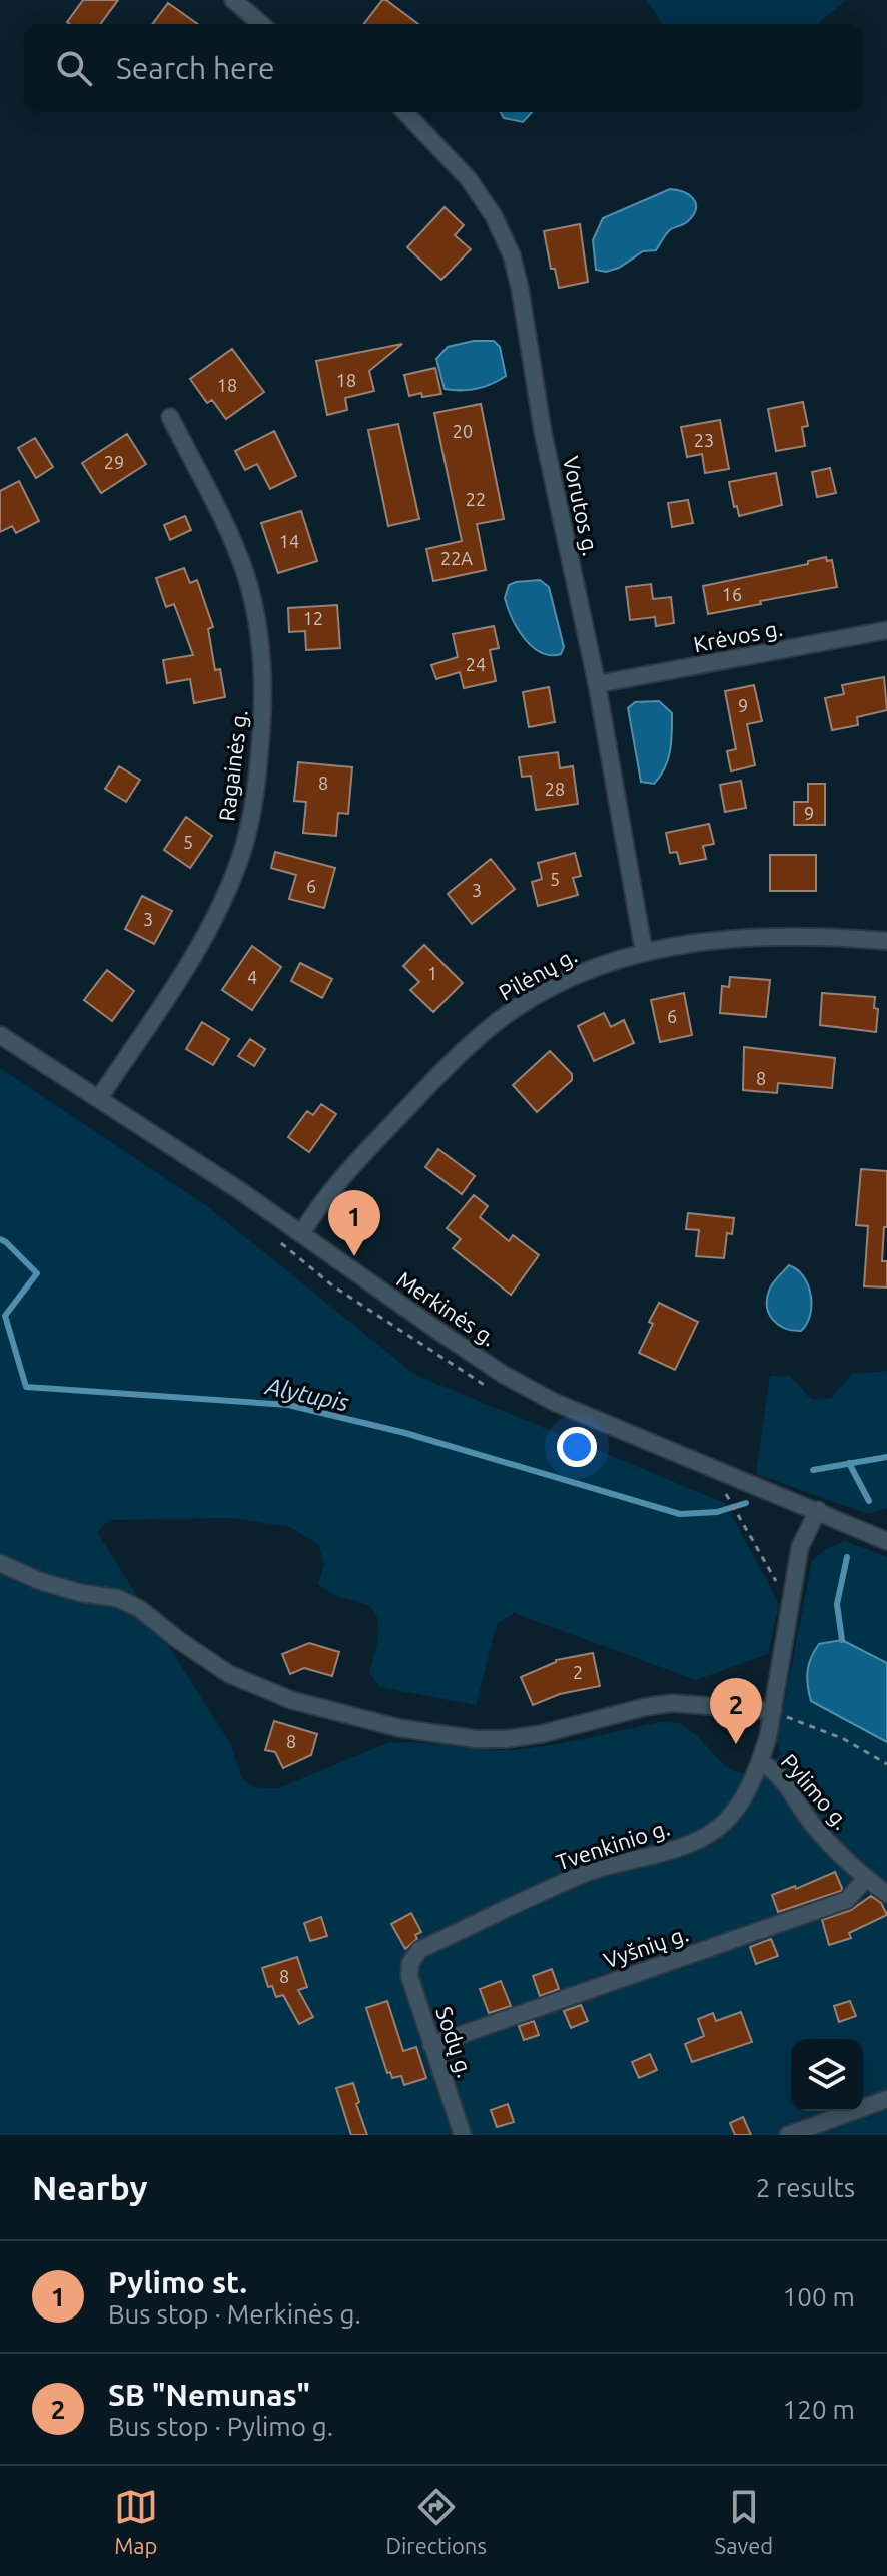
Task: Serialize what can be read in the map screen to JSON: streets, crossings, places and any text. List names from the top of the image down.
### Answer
{
  "streets": {
    "street": [
      "Vorutos g.",
      "Krėvos g.",
      "Ragainės g.",
      "Pilėnų g.",
      "Merkinės g.",
      "Pylimo g.",
      "Tvenkinio g.",
      "Vyšnių g.",
      "Sodų g."
    ]
  },
  "crossings": [
    ["Vorutos g.", "Krėvos g."],
    ["Vorutos g.", "Pilėnų g."],
    ["Ragainės g.", "Merkinės g."],
    ["Pilėnų g.", "Merkinės g."],
    ["Merkinės g.", "Pylimo g."],
    ["Pylimo g.", "Tvenkinio g."],
    ["Pylimo g.", "Vyšnių g."],
    ["Tvenkinio g.", "Sodų g."],
    ["Vyšnių g.", "Sodų g."]
  ],
  "water": ["Alytupis"],
  "house_numbers": [
    "18",
    "18",
    "20",
    "23",
    "29",
    "22",
    "14",
    "22A",
    "16",
    "12",
    "24",
    "9",
    "8",
    "28",
    "9",
    "5",
    "5",
    "6",
    "3",
    "3",
    "1",
    "4",
    "6",
    "8",
    "2",
    "8",
    "8"
  ],
  "page": {
    "search": "Search here",
    "pins": ["1", "2"],
    "heading": ["Nearby", "2 results"],
    "list": [
      {
        "mark": "1",
        "name": "Pylimo st.",
        "note": "Bus stop · Merkinės g.",
        "value": "100 m"
      },
      {
        "mark": "2",
        "name": "SB \"Nemunas\"",
        "note": "Bus stop · Pylimo g.",
        "value": "120 m"
      }
    ],
    "nav": ["Map", "Directions", "Saved"]
  }
}
